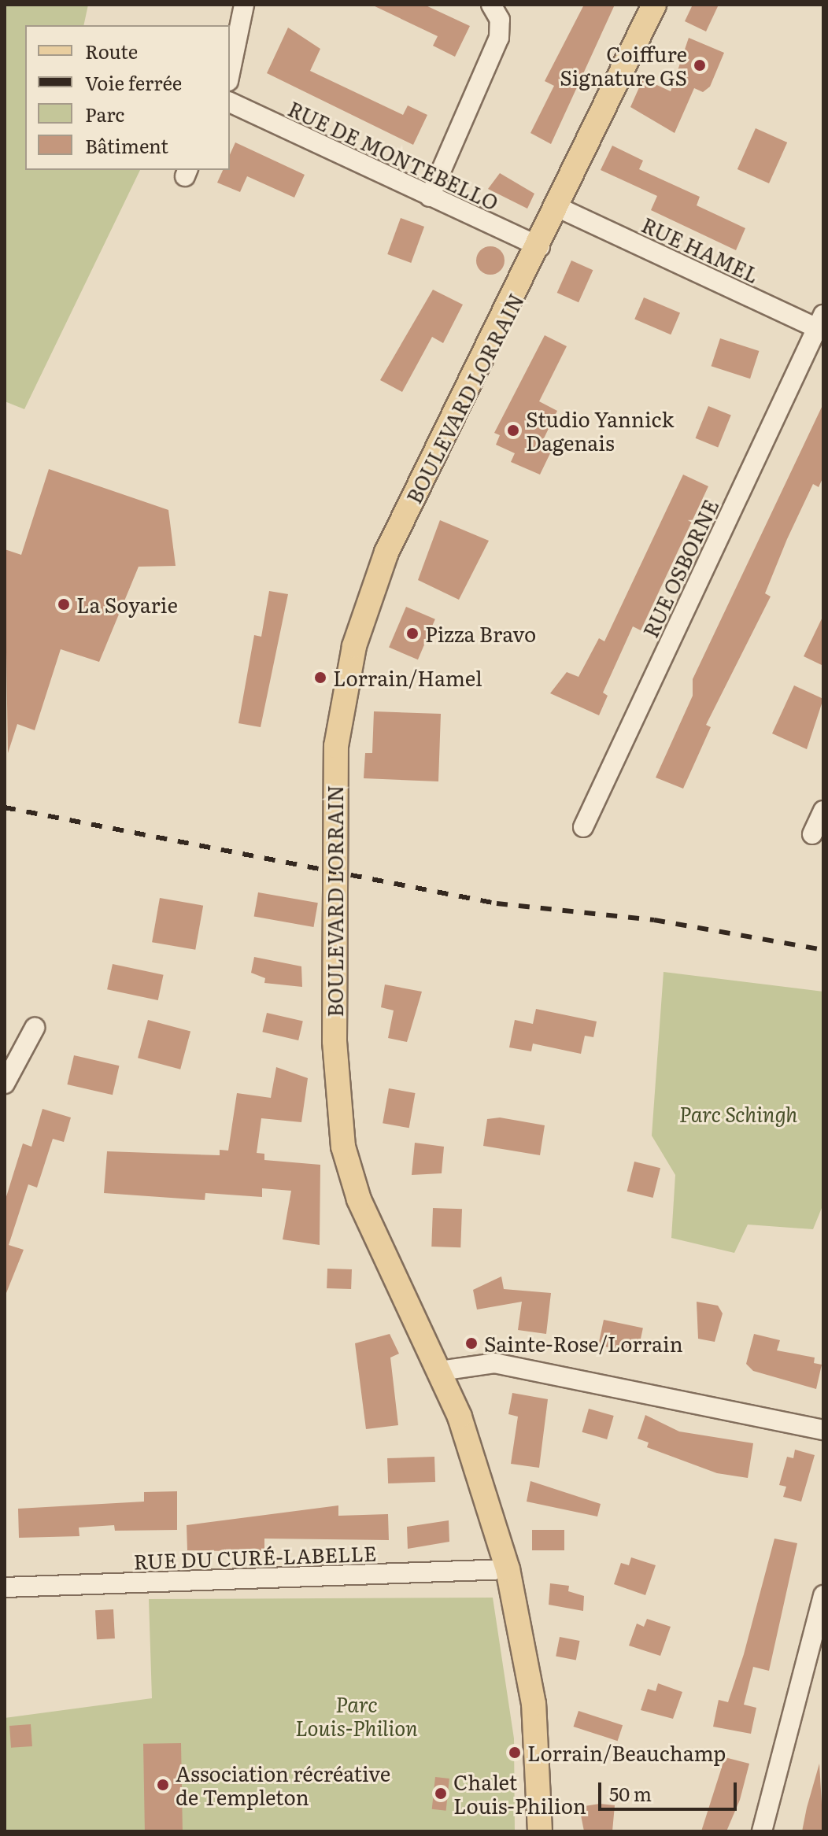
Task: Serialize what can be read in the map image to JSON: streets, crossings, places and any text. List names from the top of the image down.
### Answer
{
  "streets": {
    "main road": ["BOULEVARD LORRAIN"],
    "street": [
      "RUE DE MONTEBELLO",
      "RUE HAMEL",
      "RUE OSBORNE",
      "RUE DU CURÉ-LABELLE"
    ]
  },
  "crossings": [
    ["RUE DE MONTEBELLO", "BOULEVARD LORRAIN"],
    ["RUE HAMEL", "BOULEVARD LORRAIN"],
    ["RUE HAMEL", "RUE OSBORNE"],
    ["BOULEVARD LORRAIN", "RUE DU CURÉ-LABELLE"]
  ],
  "parks": ["Parc Schingh", "Parc Louis-Philion"],
  "places": [
    "Coiffure Signature GS",
    "Studio Yannick Dagenais",
    "La Soyarie",
    "Pizza Bravo",
    "Lorrain/Hamel",
    "Sainte-Rose/Lorrain",
    "Lorrain/Beauchamp",
    "Association récréative de Templeton",
    "Chalet Louis-Philion"
  ],
  "legend": [
    "Route",
    "Voie ferrée",
    "Parc",
    "Bâtiment"
  ],
  "scale_bar": "50 m"
}
